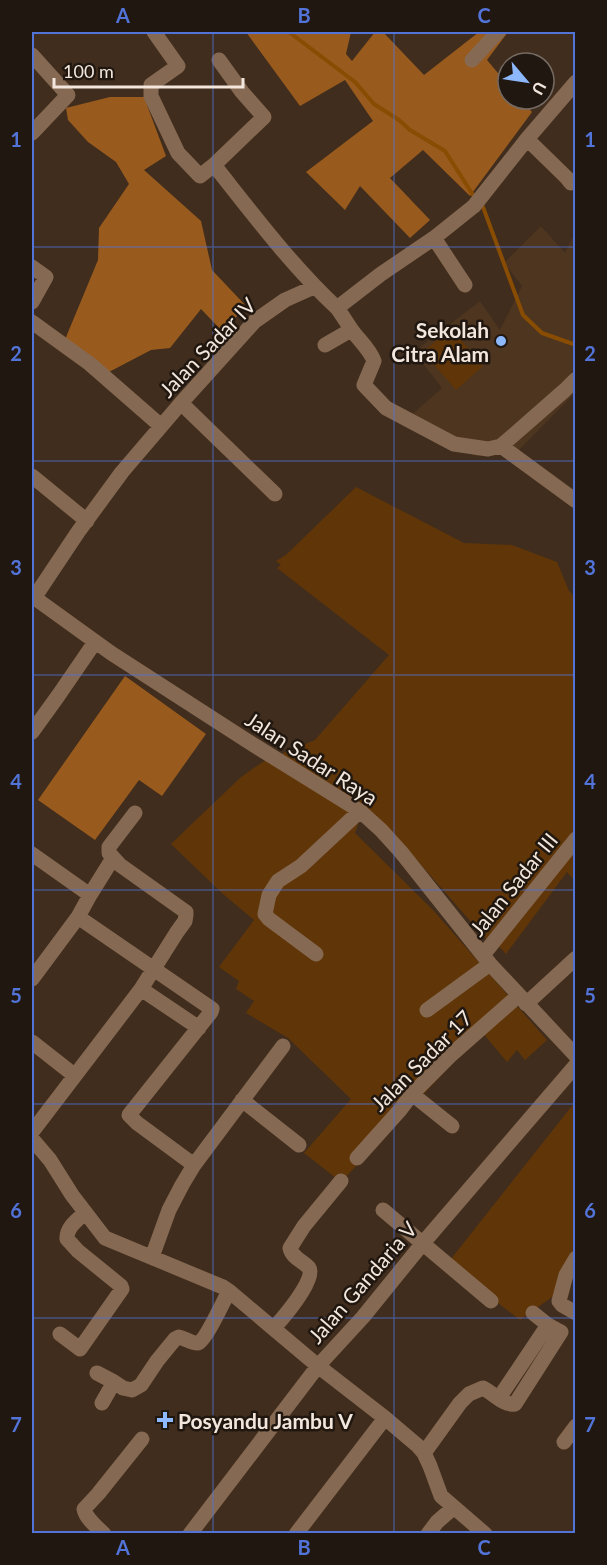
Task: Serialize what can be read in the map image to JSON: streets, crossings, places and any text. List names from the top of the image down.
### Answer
{
  "streets": {
    "street": [
      "Jalan Sadar IV",
      "Jalan Sadar Raya",
      "Jalan Sadar III",
      "Jalan Sadar 17",
      "Jalan Gandaria V"
    ]
  },
  "crossings": [
    ["Jalan Sadar IV", "Jalan Sadar Raya"],
    ["Jalan Sadar Raya", "Jalan Sadar III"],
    ["Jalan Sadar Raya", "Jalan Sadar 17"],
    ["Jalan Sadar Raya", "Jalan Gandaria V"]
  ],
  "places": {
    "other": ["Sekolah Citra Alam"],
    "health": ["Posyandu Jambu V"]
  },
  "scale_bar": "100 m",
  "north": "bottom right",
  "grid": {
    "columns": ["A", "B", "C"],
    "rows": [
      "1",
      "2",
      "3",
      "4",
      "5",
      "6",
      "7"
    ]
  }
}
